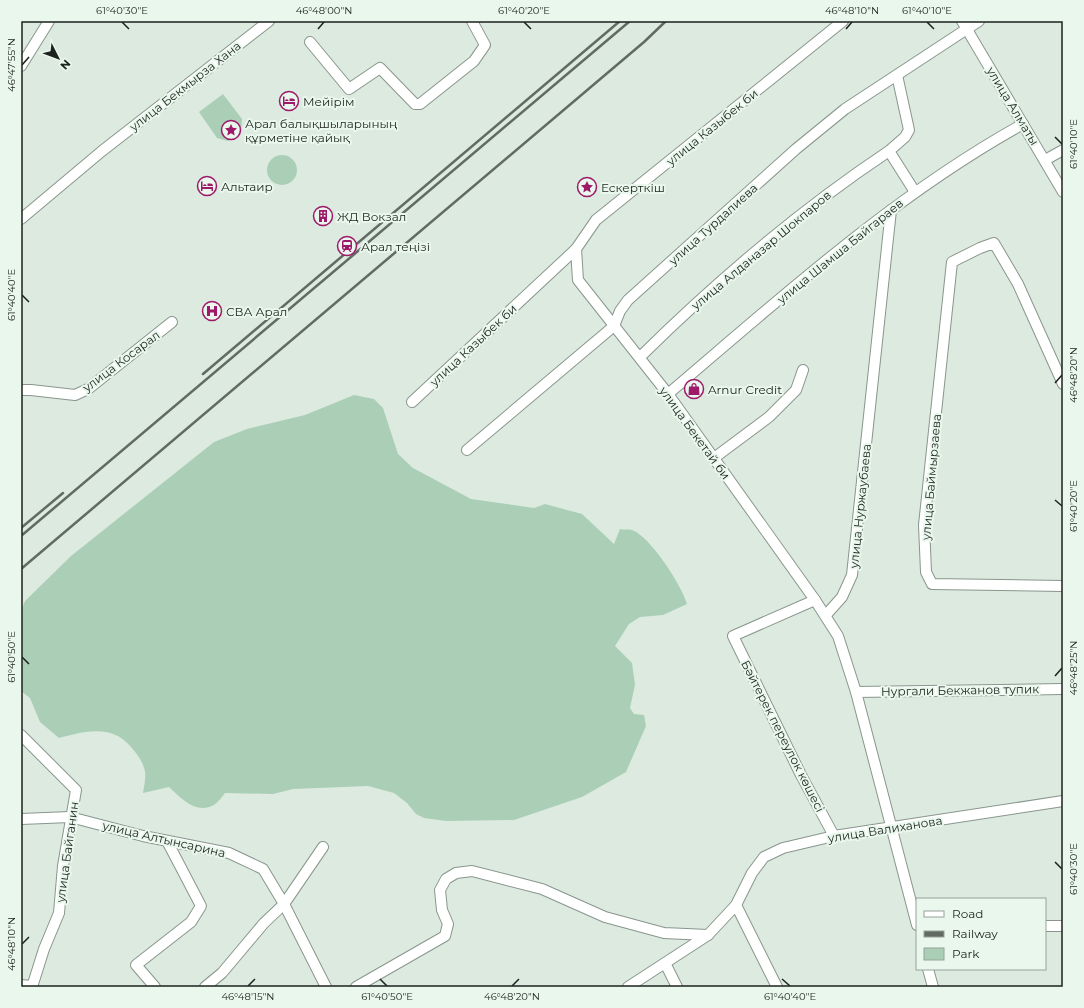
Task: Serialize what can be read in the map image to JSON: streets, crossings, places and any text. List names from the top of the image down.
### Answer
{
  "streets": {
    "street": [
      "улица Бекмырза Хана",
      "улица Алматы",
      "улица Казыбек би",
      "улица Турдалиева",
      "улица Алданазар Шокпаров",
      "улица Шамша Байгараев",
      "улица Косарал",
      "улица Бекетай би",
      "улица Баймырзаева",
      "улица Нуржаубаева",
      "Нургали Бекжанов тупик",
      "Бәйтерек переулок көшесі",
      "улица Валиханова",
      "улица Алтынсарина",
      "улица Байганин"
    ]
  },
  "crossings": [
    ["улица Алматы", "улица Турдалиева"],
    ["улица Алматы", "улица Шамша Байгараев"],
    ["улица Казыбек би", "улица Бекетай би"],
    ["улица Турдалиева", "улица Алданазар Шокпаров"],
    ["улица Турдалиева", "улица Бекетай би"],
    ["улица Алданазар Шокпаров", "улица Бекетай би"],
    ["улица Шамша Байгараев", "улица Бекетай би"],
    ["улица Шамша Байгараев", "улица Нуржаубаева"],
    ["улица Бекетай би", "улица Нуржаубаева"],
    ["улица Бекетай би", "Бәйтерек переулок көшесі"],
    ["Бәйтерек переулок көшесі", "улица Валиханова"],
    ["улица Алтынсарина", "улица Байганин"]
  ],
  "places": {
    "hotel": ["Мейірім", "Альтаир"],
    "place": ["Арал балықшыларының құрметіне қайық", "Ескерткіш"],
    "building": ["ЖД Вокзал"],
    "station": ["Арал теңізі"],
    "hospital": ["СВА Арал"],
    "shop": ["Arnur Credit"]
  },
  "legend": ["Road", "Railway", "Park"],
  "north": "bottom right",
  "coordinates": [
    "61°40'30\"E",
    "46°48'00\"N",
    "61°40'20\"E",
    "46°48'10\"N",
    "61°40'10\"E",
    "46°47'55\"N",
    "61°40'40\"E",
    "46°48'20\"N",
    "61°40'50\"E",
    "46°48'25\"N",
    "46°48'15\"N"
  ]
}
